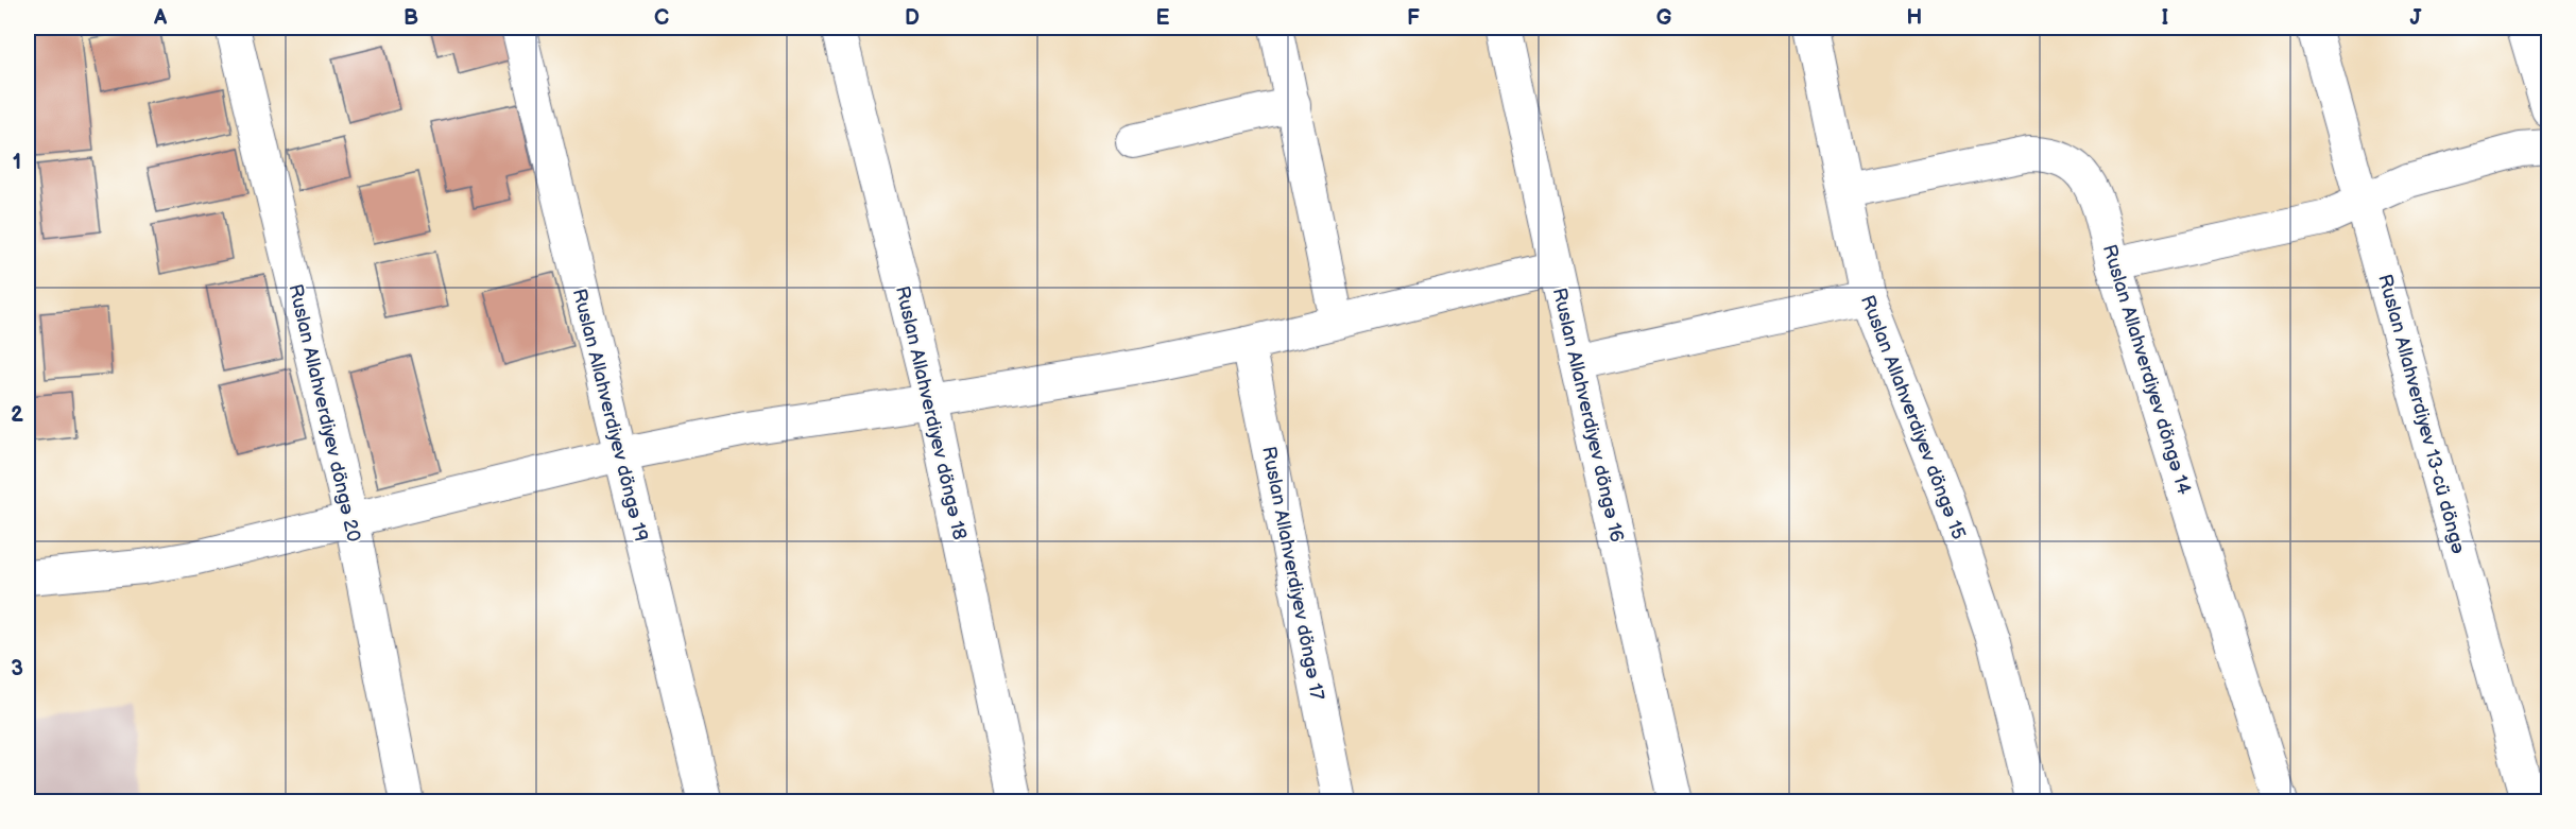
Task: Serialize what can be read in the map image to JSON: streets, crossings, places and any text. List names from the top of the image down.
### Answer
{
  "streets": {
    "street": [
      "Ruslan Allahverdiyev döngə 14",
      "Ruslan Allahverdiyev döngə 20",
      "Ruslan Allahverdiyev döngə 18",
      "Ruslan Allahverdiyev 13-cü döngə",
      "Ruslan Allahverdiyev döngə 19",
      "Ruslan Allahverdiyev döngə 16",
      "Ruslan Allahverdiyev döngə 15",
      "Ruslan Allahverdiyev döngə 17"
    ]
  },
  "crossings": [
    ["Ruslan Allahverdiyev döngə 14", "Ruslan Allahverdiyev döngə 15"]
  ],
  "grid": {
    "columns": [
      "A",
      "B",
      "C",
      "D",
      "E",
      "F",
      "G",
      "H",
      "I",
      "J"
    ],
    "rows": ["1", "2", "3"]
  }
}
